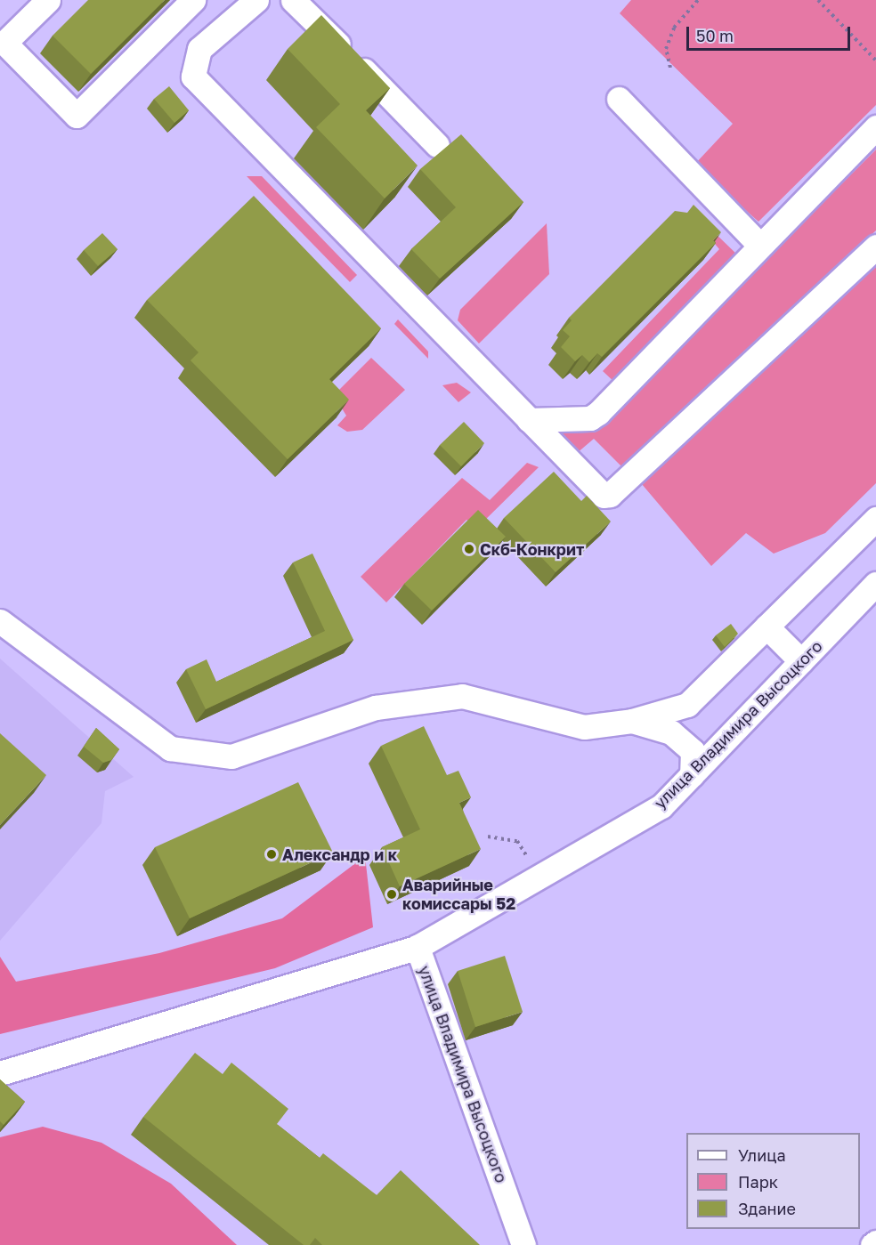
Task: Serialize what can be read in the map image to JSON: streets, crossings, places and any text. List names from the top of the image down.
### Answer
{
  "streets": {
    "street": ["улица Владимира Высоцкого"]
  },
  "places": ["Скб-Конкрит", "Александр и к", "Аварийные комиссары 52"],
  "legend": ["Улица", "Парк", "Здание"],
  "scale_bar": "50 m"
}
